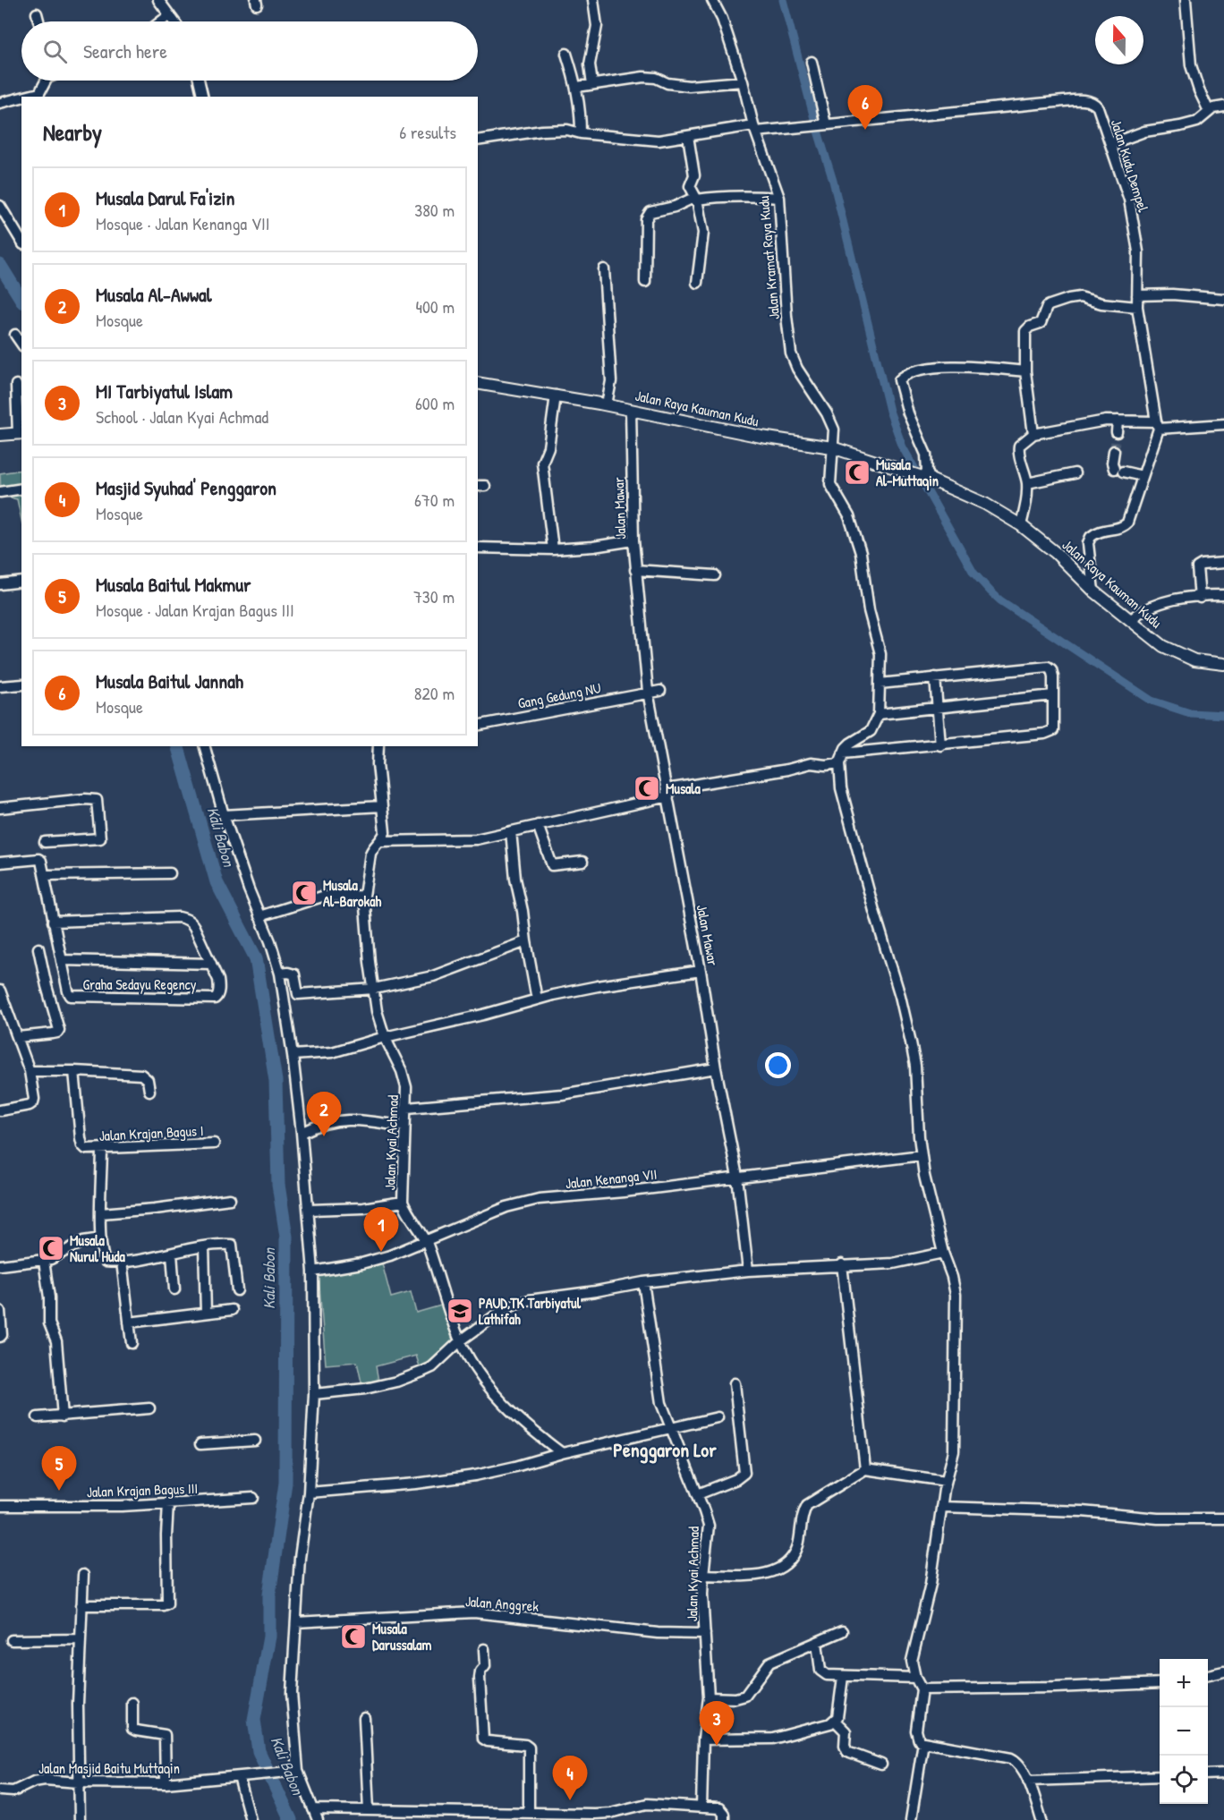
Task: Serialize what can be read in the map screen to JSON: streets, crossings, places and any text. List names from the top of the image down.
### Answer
{
  "streets": {
    "street": [
      "Jalan Kudu Dempel",
      "Jalan Kramat Raya Kudu",
      "Jalan Raya Kauman Kudu",
      "Jalan Mawar",
      "Gang Gedung NU",
      "Graha Sedayu Regency",
      "Jalan Krajan Bagus I",
      "Jalan Kyai Achmad",
      "Jalan Kenanga VII",
      "Jalan Krajan Bagus III",
      "Jalan Anggrek",
      "Jalan Masjid Baitu Muttaqin"
    ]
  },
  "crossings": [
    ["Jalan Kudu Dempel", "Jalan Kramat Raya Kudu"],
    ["Jalan Kramat Raya Kudu", "Jalan Raya Kauman Kudu"],
    ["Jalan Raya Kauman Kudu", "Jalan Mawar"],
    ["Jalan Mawar", "Gang Gedung NU"],
    ["Jalan Mawar", "Jalan Kenanga VII"],
    ["Jalan Kyai Achmad", "Jalan Kenanga VII"],
    ["Jalan Kyai Achmad", "Jalan Anggrek"]
  ],
  "districts": ["Penggaron Lor"],
  "water": ["Kali Babon"],
  "places": {
    "mosque": [
      "Musala Al-Muttaqin",
      "Musala",
      "Musala Al-Barokah",
      "Musala Nurul Huda",
      "Musala Darussalam"
    ],
    "school or university": ["PAUD,TK Tarbiyatul Lathifah"]
  },
  "north": "top",
  "page": {
    "search": "Search here",
    "pins": [
      "6",
      "2",
      "1",
      "5",
      "3",
      "4"
    ],
    "heading": ["Nearby", "6 results"],
    "list": [
      {
        "mark": "1",
        "name": "Musala Darul Fa'izin",
        "note": "Mosque · Jalan Kenanga VII",
        "value": "380 m"
      },
      {
        "mark": "2",
        "name": "Musala Al-Awwal",
        "note": "Mosque",
        "value": "400 m"
      },
      {
        "mark": "3",
        "name": "MI Tarbiyatul Islam",
        "note": "School · Jalan Kyai Achmad",
        "value": "600 m"
      },
      {
        "mark": "4",
        "name": "Masjid Syuhad' Penggaron",
        "note": "Mosque",
        "value": "670 m"
      },
      {
        "mark": "5",
        "name": "Musala Baitul Makmur",
        "note": "Mosque · Jalan Krajan Bagus III",
        "value": "730 m"
      },
      {
        "mark": "6",
        "name": "Musala Baitul Jannah",
        "note": "Mosque",
        "value": "820 m"
      }
    ],
    "map_buttons": ["+", "−"]
  }
}
